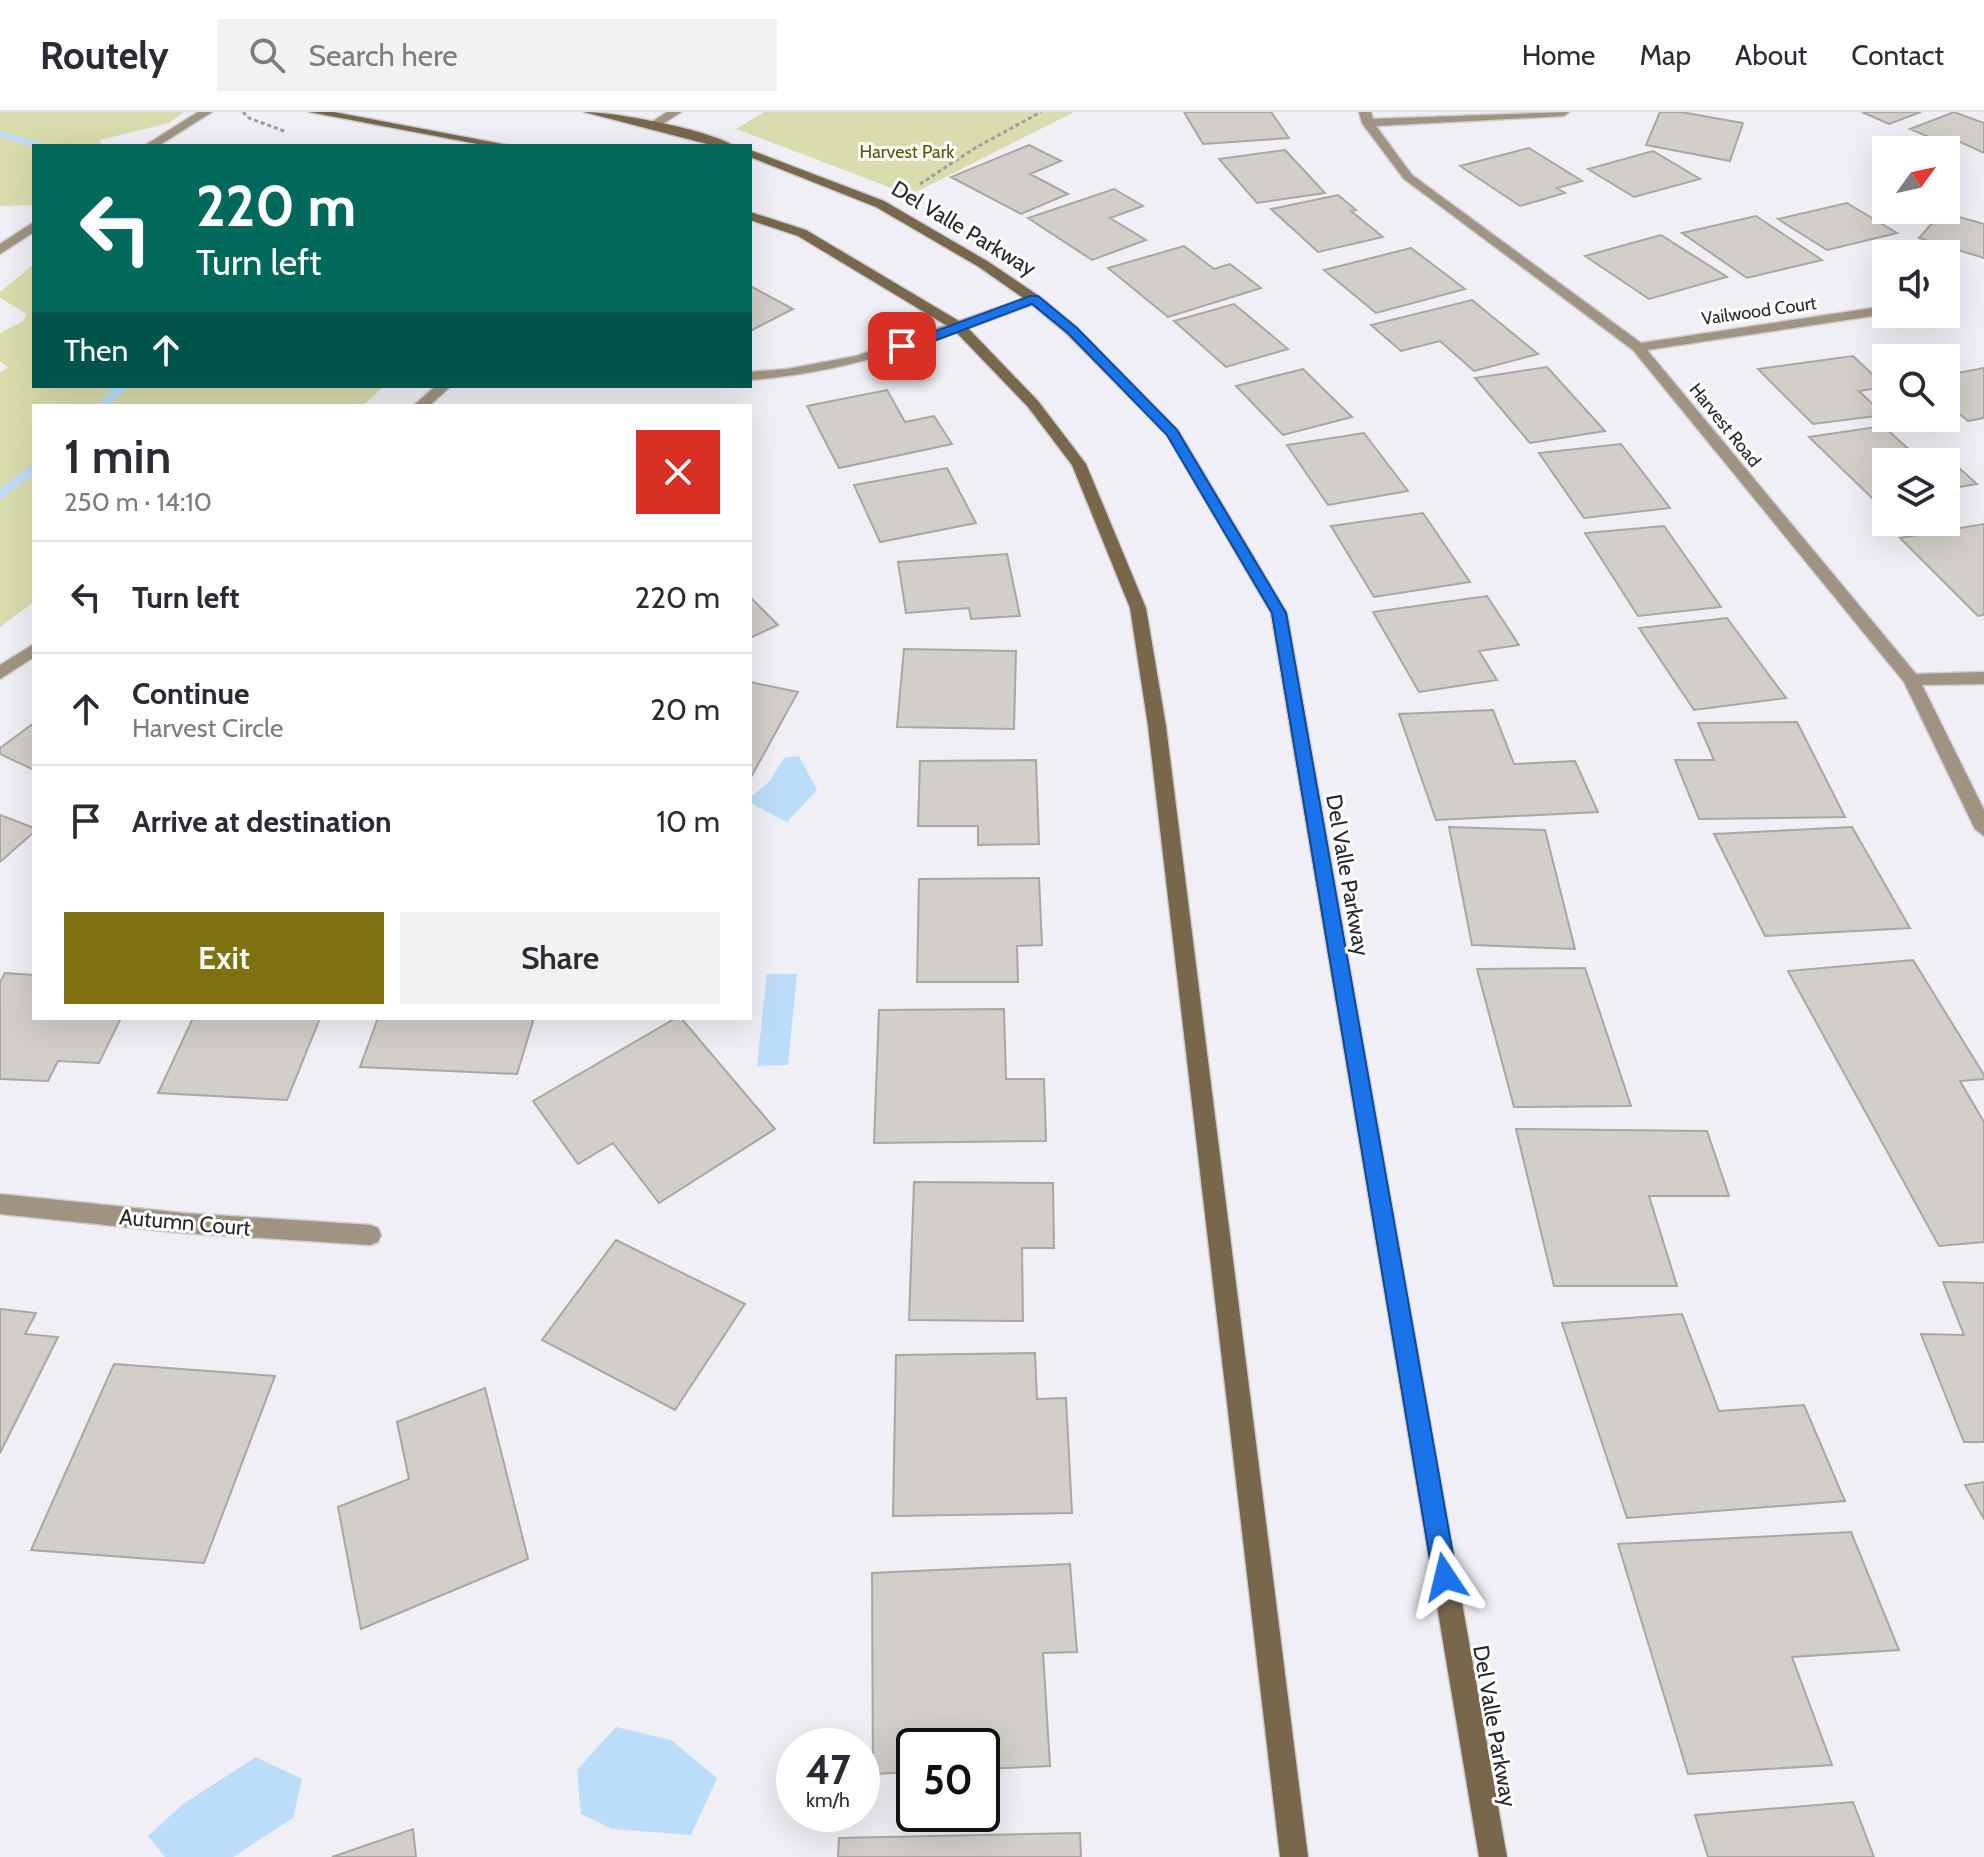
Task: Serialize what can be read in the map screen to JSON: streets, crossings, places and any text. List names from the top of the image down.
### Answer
{
  "streets": {
    "main road": ["Del Valle Parkway"],
    "street": ["Vailwood Court", "Harvest Road", "Autumn Court"]
  },
  "crossings": [
    ["Vailwood Court", "Harvest Road"]
  ],
  "parks": ["Harvest Park"],
  "north": "top right",
  "page": {
    "header": "Routely",
    "search": "Search here",
    "nav": [
      "Home",
      "Map",
      "About",
      "Contact"
    ],
    "turn": ["220 m", "Turn left"],
    "then": "Then",
    "heading": ["1 min", "250 m · 14:10"],
    "list": [
      {
        "name": "Turn left",
        "value": "220 m"
      },
      {
        "name": "Continue",
        "note": "Harvest Circle",
        "value": "20 m"
      },
      {
        "name": "Arrive at destination",
        "value": "10 m"
      }
    ],
    "buttons": ["Exit", "Share"],
    "speed": "47 km/h",
    "limit": "50"
  }
}
